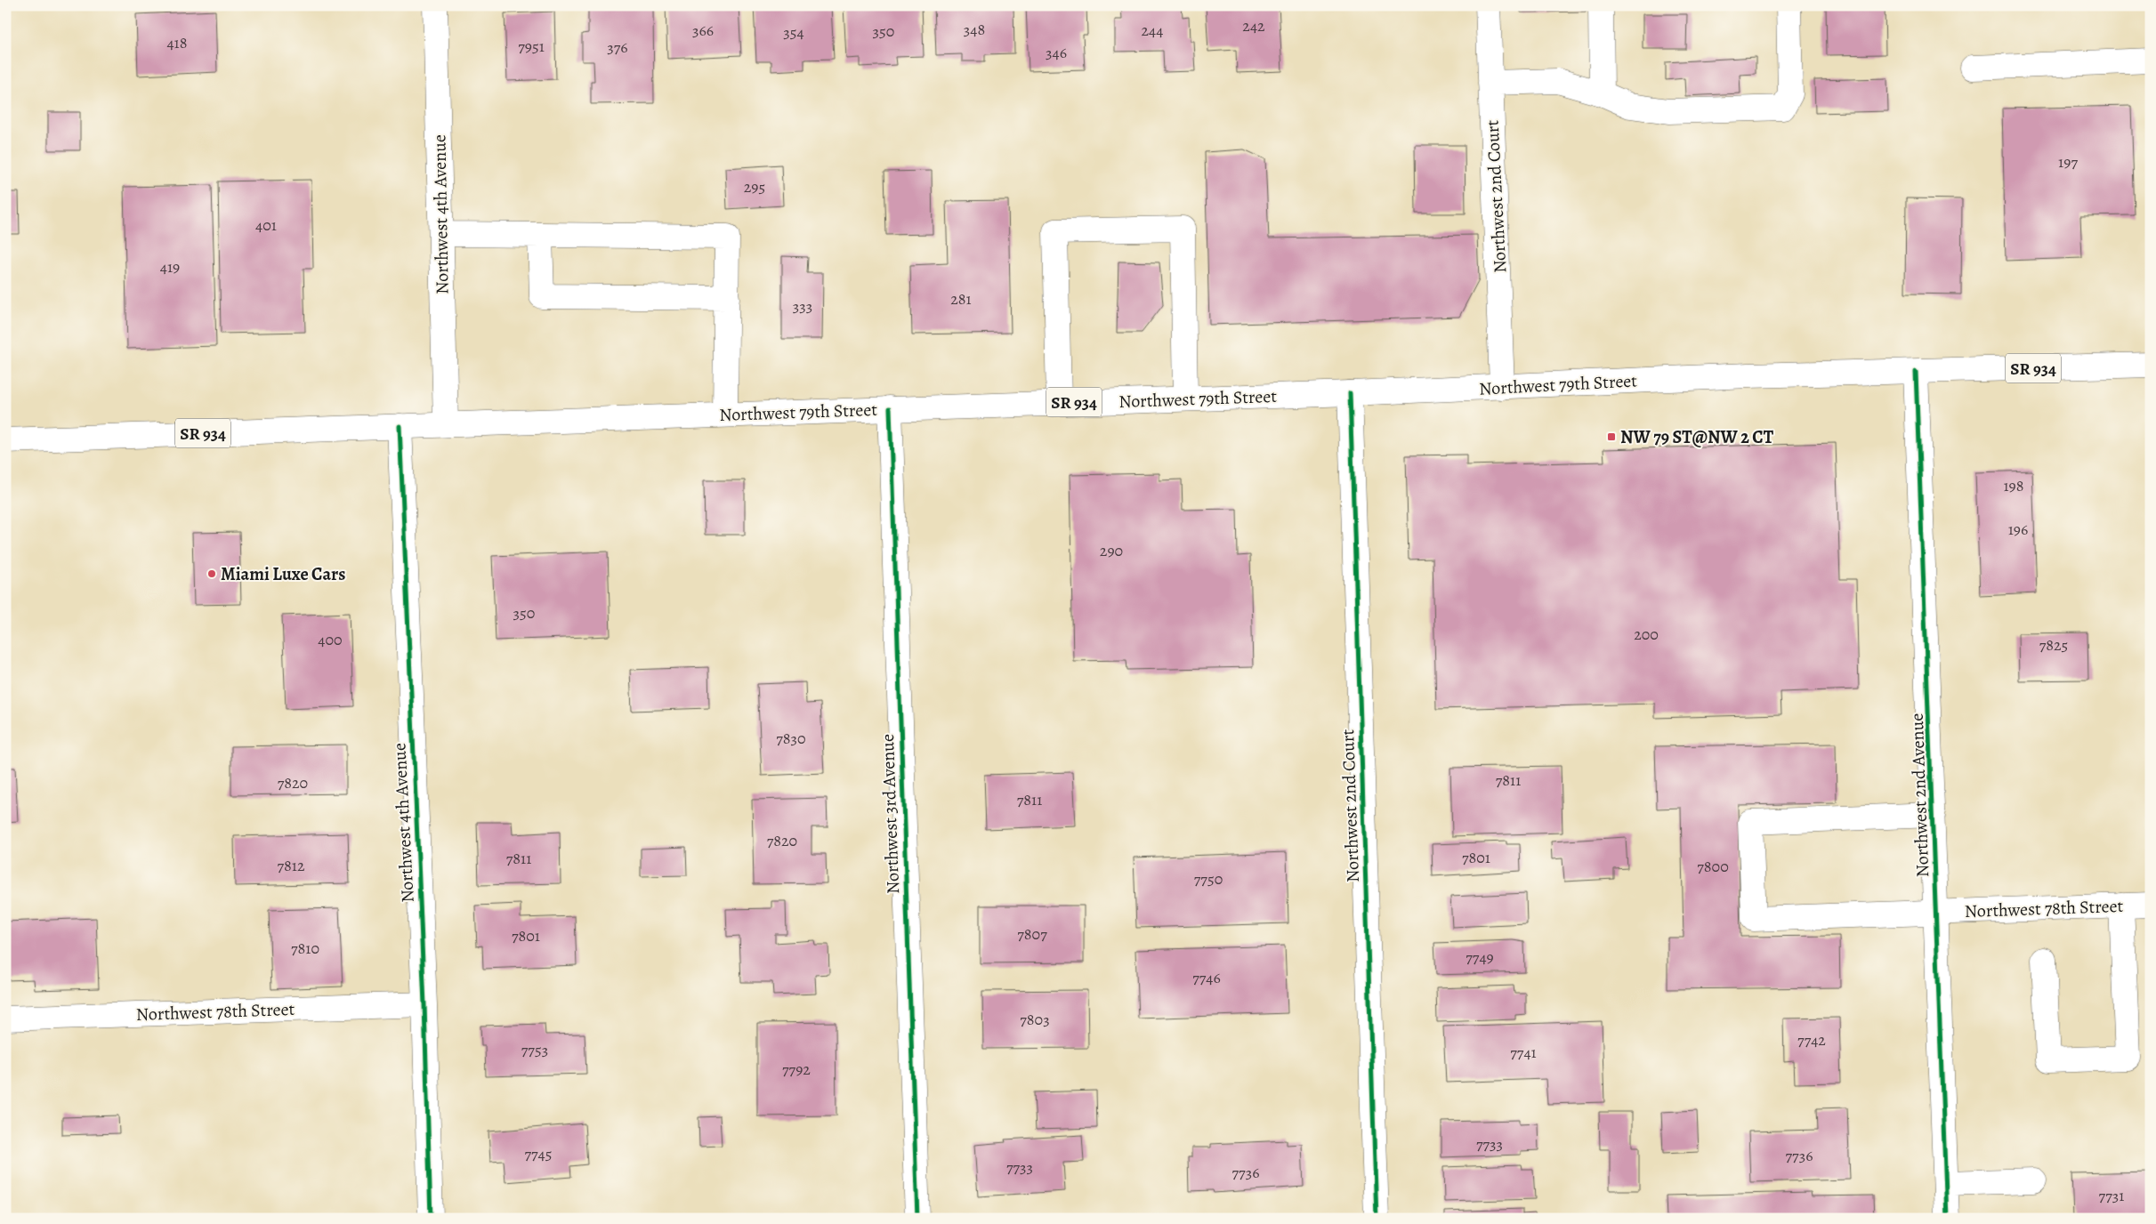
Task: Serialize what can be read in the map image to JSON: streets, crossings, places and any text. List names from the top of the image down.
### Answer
{
  "streets": {
    "street": [
      "Northwest 2nd Court",
      "Northwest 4th Avenue",
      "SR 934",
      "Northwest 79th Street",
      "Northwest 2nd Avenue",
      "Northwest 3rd Avenue",
      "Northwest 78th Street"
    ]
  },
  "crossings": [
    ["Northwest 2nd Court", "Northwest 79th Street"],
    ["Northwest 4th Avenue", "Northwest 79th Street"],
    ["Northwest 4th Avenue", "Northwest 78th Street"],
    ["Northwest 79th Street", "Northwest 2nd Avenue"],
    ["Northwest 79th Street", "Northwest 3rd Avenue"],
    ["Northwest 2nd Avenue", "Northwest 78th Street"]
  ],
  "places": {
    "transit": ["NW 79 ST@NW 2 CT"],
    "other": ["Miami Luxe Cars"]
  },
  "house_numbers": [
    "242",
    "348",
    "366",
    "244",
    "350",
    "354",
    "418",
    "7951",
    "376",
    "346",
    "197",
    "295",
    "401",
    "419",
    "281",
    "333",
    "198",
    "196",
    "290",
    "350",
    "200",
    "400",
    "7825",
    "7830",
    "7811",
    "7820",
    "7811",
    "7820",
    "7801",
    "7811",
    "7812",
    "7800",
    "7750",
    "7807",
    "7801",
    "7810",
    "7749",
    "7746",
    "7803",
    "7742",
    "7753",
    "7741",
    "7792",
    "7733",
    "7745",
    "7736",
    "7733",
    "7736",
    "7731"
  ]
}
